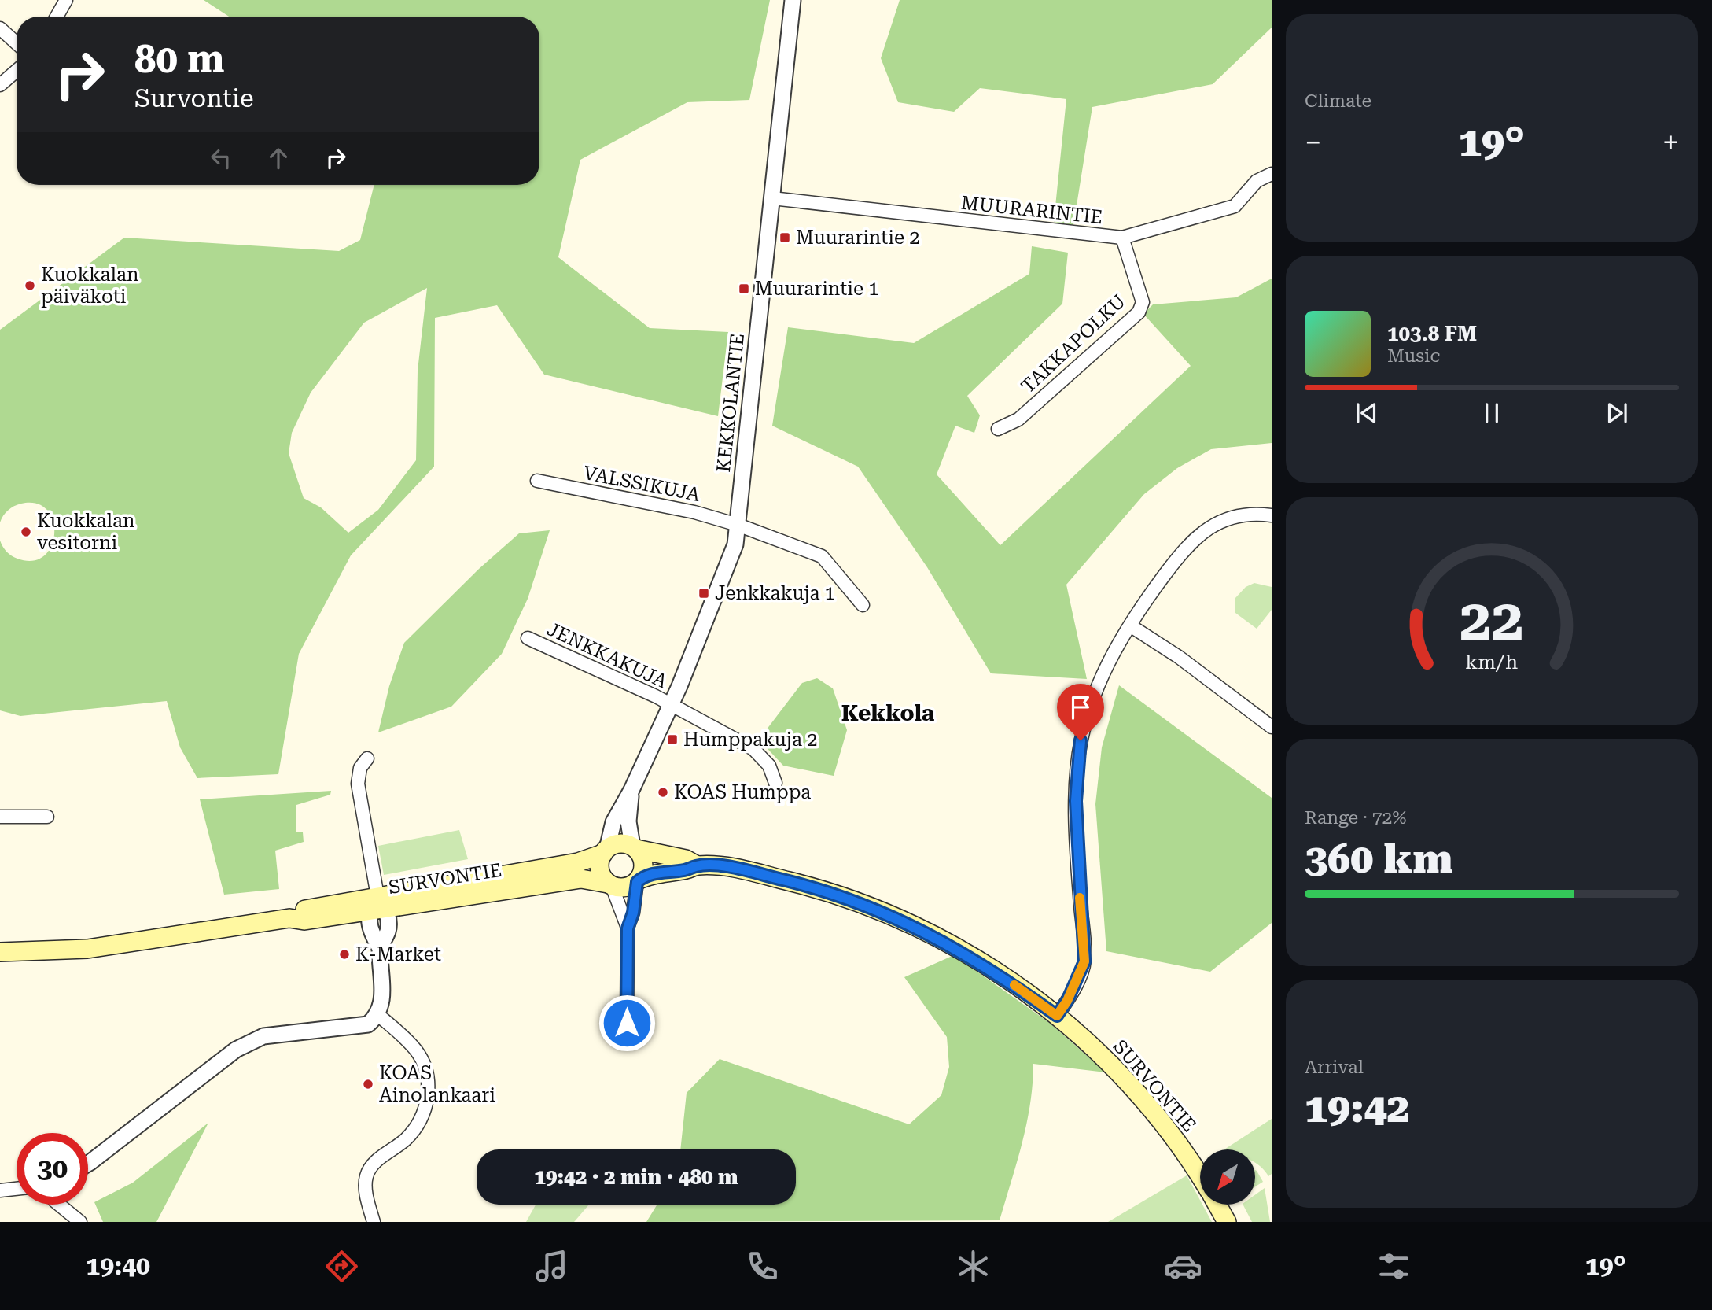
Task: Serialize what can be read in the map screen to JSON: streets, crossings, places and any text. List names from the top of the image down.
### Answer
{
  "streets": {
    "main road": ["SURVONTIE"],
    "street": [
      "MUURARINTIE",
      "TAKKAPOLKU",
      "KEKKOLANTIE",
      "VALSSIKUJA",
      "JENKKAKUJA"
    ]
  },
  "crossings": [
    ["MUURARINTIE", "TAKKAPOLKU"],
    ["MUURARINTIE", "KEKKOLANTIE"],
    ["KEKKOLANTIE", "VALSSIKUJA"],
    ["KEKKOLANTIE", "JENKKAKUJA"],
    ["KEKKOLANTIE", "SURVONTIE"]
  ],
  "districts": ["Kekkola"],
  "places": {
    "transit": [
      "Muurarintie 2",
      "Muurarintie 1",
      "Jenkkakuja 1",
      "Humppakuja 2"
    ],
    "other": [
      "Kuokkalan päiväkoti",
      "Kuokkalan vesitorni",
      "KOAS Humppa",
      "K-Market",
      "KOAS Ainolankaari"
    ]
  },
  "north": "bottom left",
  "page": {
    "tile": [
      "Climate",
      ["Range · 72%", "360 km"],
      ["Arrival", "19:42"]
    ],
    "turn": ["80 m", "Survontie"],
    "heat": ["−", "19°", "+"],
    "song": ["103.8 FM", "Music"],
    "limit": "30",
    "trip": "19:42 · 2 min · 480 m",
    "tabs": ["19:40", "19°"],
    "gauge": ["22", "km/h"]
  }
}
